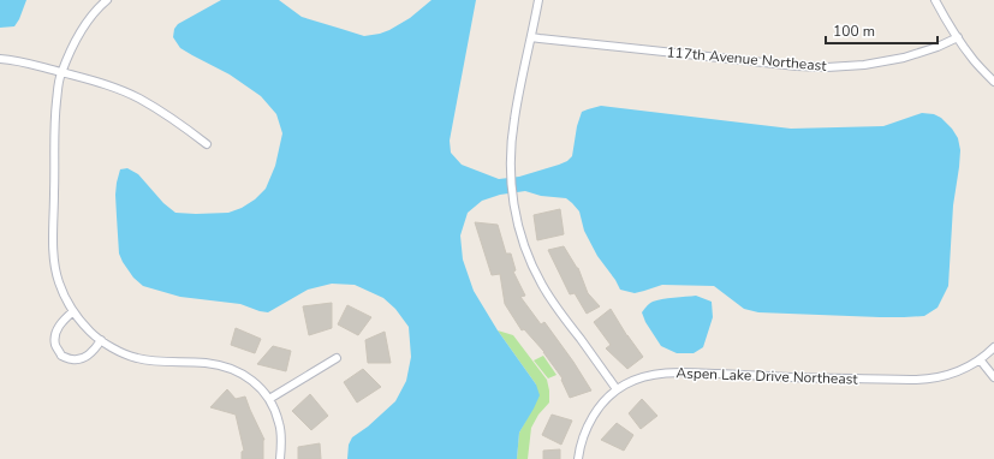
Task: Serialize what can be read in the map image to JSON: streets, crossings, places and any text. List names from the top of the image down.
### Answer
{
  "streets": {
    "street": ["117th Avenue Northeast", "Aspen Lake Drive Northeast"]
  },
  "scale_bar": "100 m"
}
